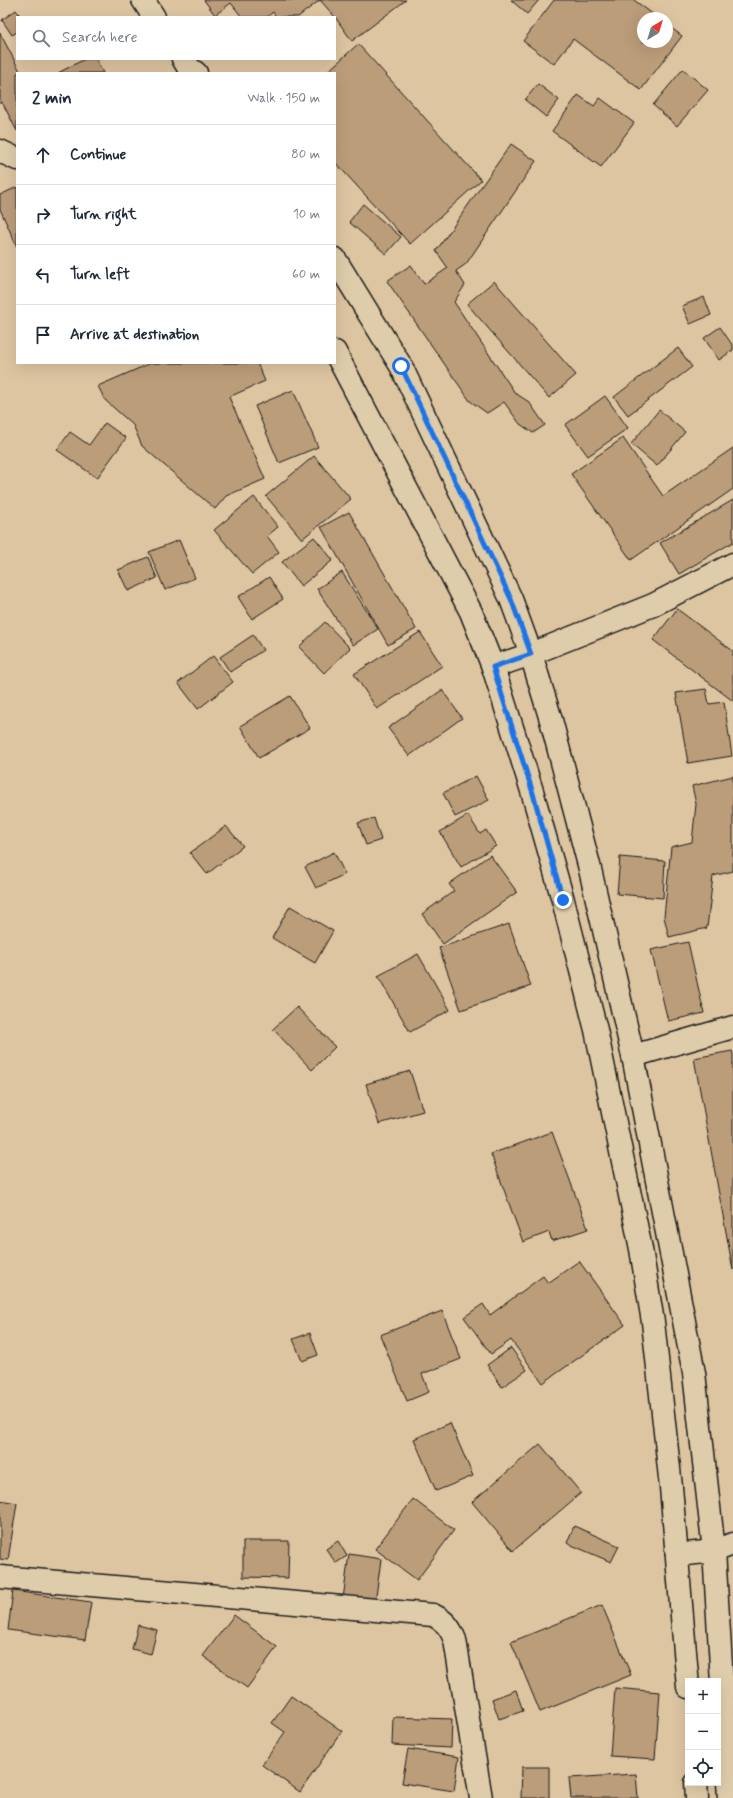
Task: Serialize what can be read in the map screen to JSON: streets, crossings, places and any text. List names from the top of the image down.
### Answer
{
  "north": "top right",
  "page": {
    "search": "Search here",
    "heading": ["2 min", "Walk · 150 m"],
    "list": [
      ["Continue", "80 m"],
      ["Turn right", "10 m"],
      ["Turn left", "60 m"],
      "Arrive at destination"
    ],
    "map_buttons": ["+", "−"]
  }
}
